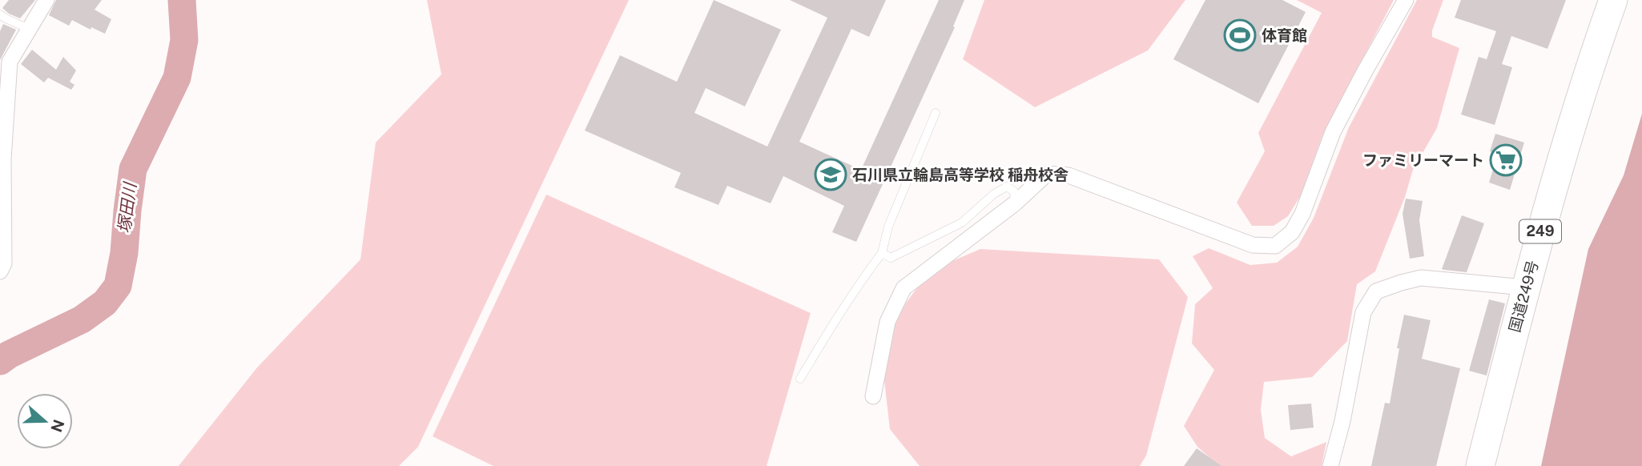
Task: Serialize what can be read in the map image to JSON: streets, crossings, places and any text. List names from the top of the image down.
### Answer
{
  "streets": {
    "highway": ["249", "国道249号"]
  },
  "water": ["塚田川"],
  "places": {
    "sports": ["体育館"],
    "supermarket": ["ファミリーマート"],
    "school or university": ["石川県立輪島高等学校 稲舟校舎"]
  },
  "north": "right"
}
